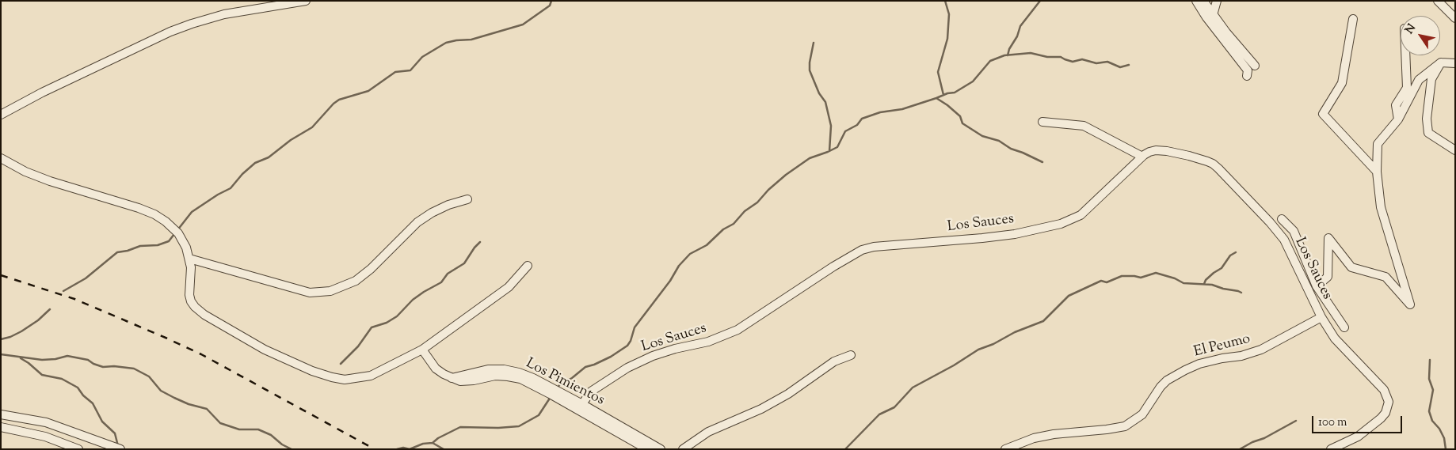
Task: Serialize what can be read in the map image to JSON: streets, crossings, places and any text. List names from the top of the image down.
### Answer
{
  "streets": {
    "street": ["Los Sauces", "El Peumo", "Los Pimientos"]
  },
  "crossings": [
    ["Los Sauces", "El Peumo"],
    ["Los Sauces", "Los Pimientos"]
  ],
  "scale_bar": "100 m",
  "north": "top left"
}
